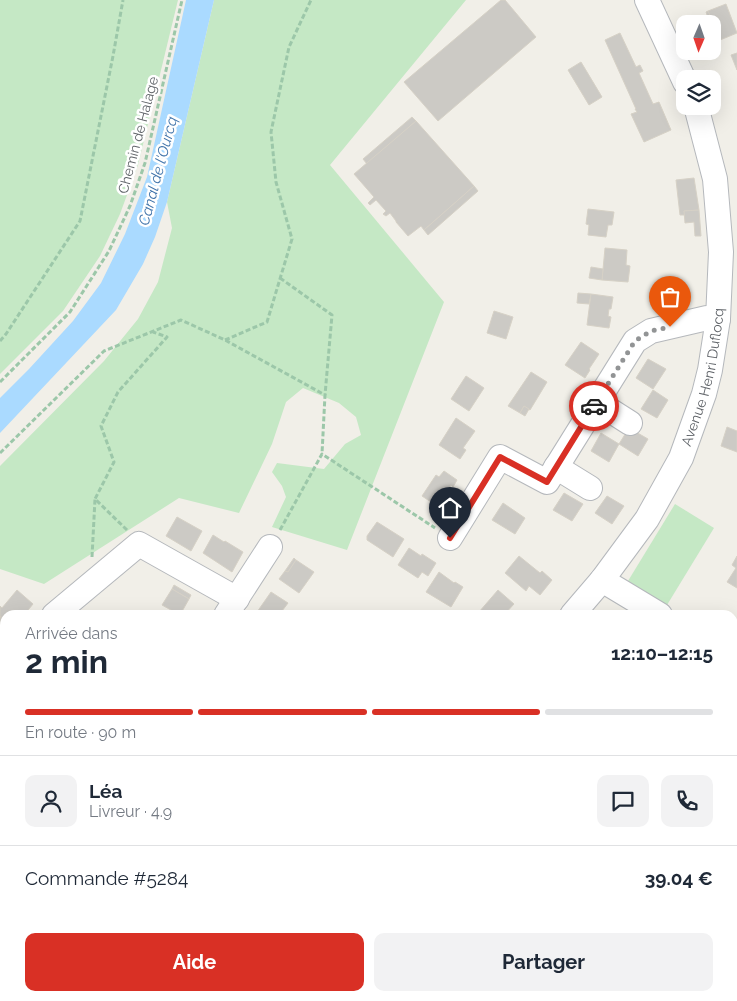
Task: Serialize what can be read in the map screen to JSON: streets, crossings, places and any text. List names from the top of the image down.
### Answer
{
  "streets": {
    "street": ["Avenue Henri Duflocq"],
    "path": ["Chemin de Halage"]
  },
  "water": ["Canal de l'Ourcq"],
  "north": "bottom",
  "page": {
    "heading": ["2 min", "Arrivée dans", "12:10–12:15"],
    "panel": [
      "Léa",
      "Livreur · 4.9",
      "Commande #5284",
      "39.04 €"
    ],
    "bar": "En route · 90 m",
    "buttons": ["Aide", "Partager"]
  }
}
